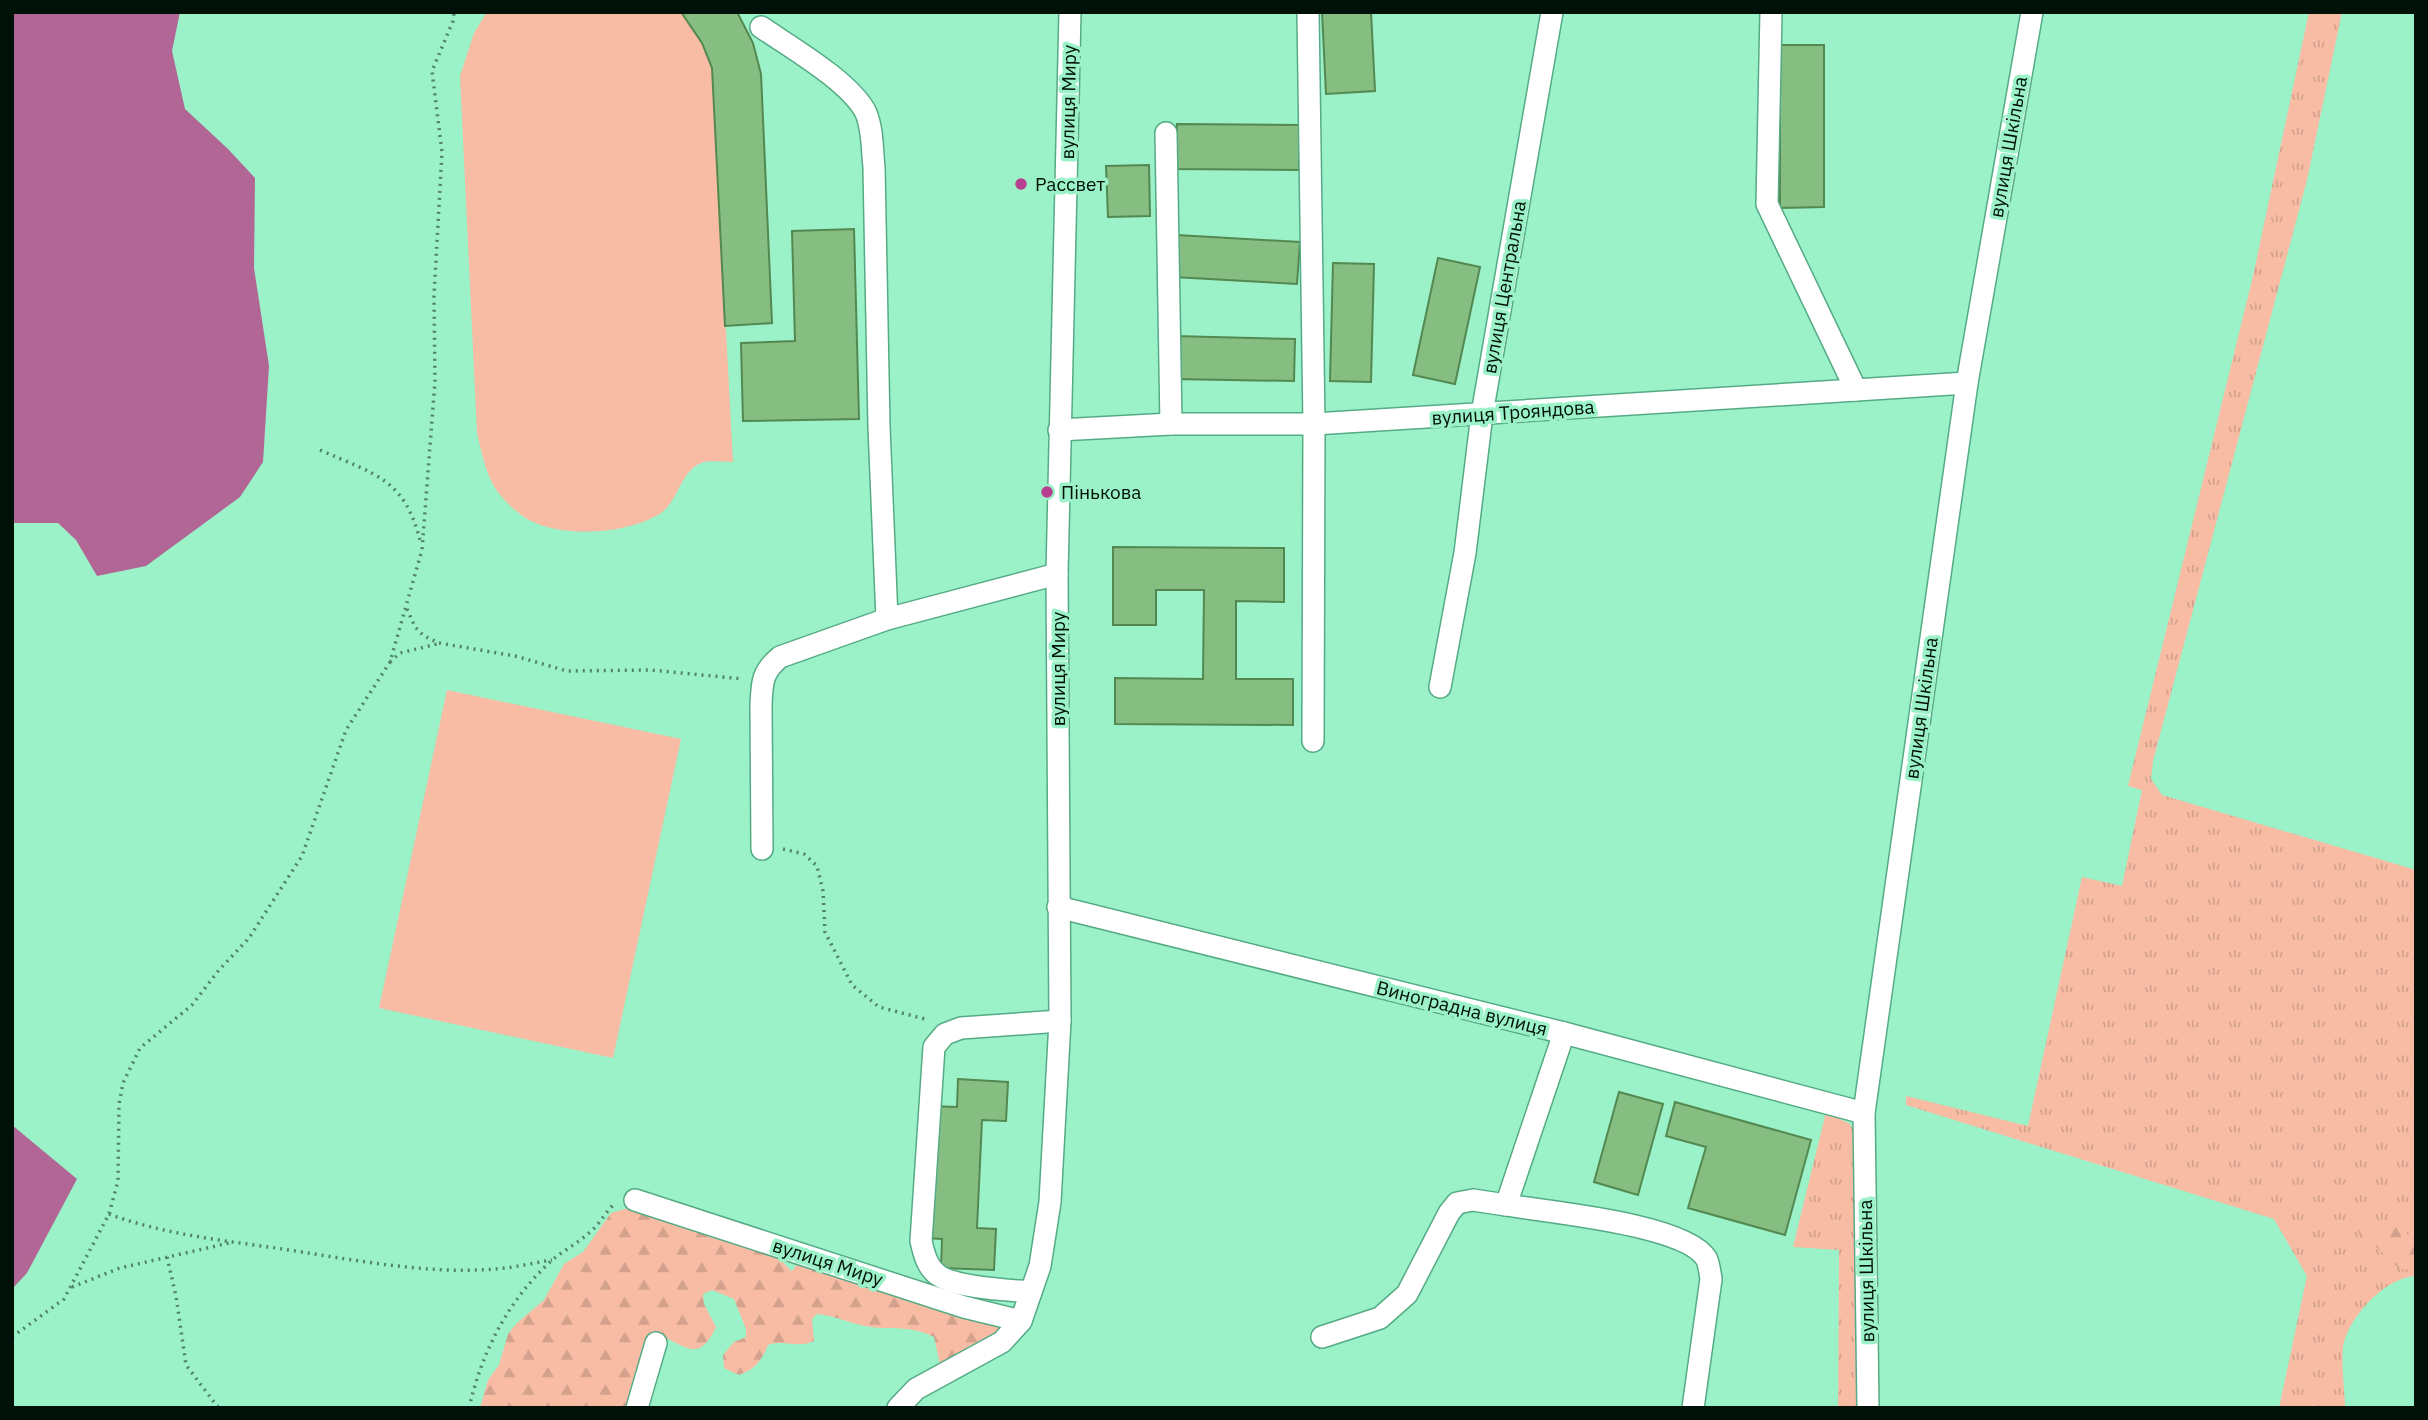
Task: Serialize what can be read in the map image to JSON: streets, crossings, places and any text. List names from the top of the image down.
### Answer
{
  "streets": {
    "street": [
      "вулиця Миру",
      "вулиця Шкільна",
      "вулиця Центральна",
      "вулиця Трояндова",
      "Виноградна вулиця"
    ]
  },
  "crossings": [
    ["вулиця Миру", "вулиця Трояндова"],
    ["вулиця Миру", "Виноградна вулиця"],
    ["вулиця Шкільна", "вулиця Трояндова"],
    ["вулиця Шкільна", "Виноградна вулиця"],
    ["вулиця Центральна", "вулиця Трояндова"]
  ],
  "places": ["Рассвет", "Пінькова"]
}
